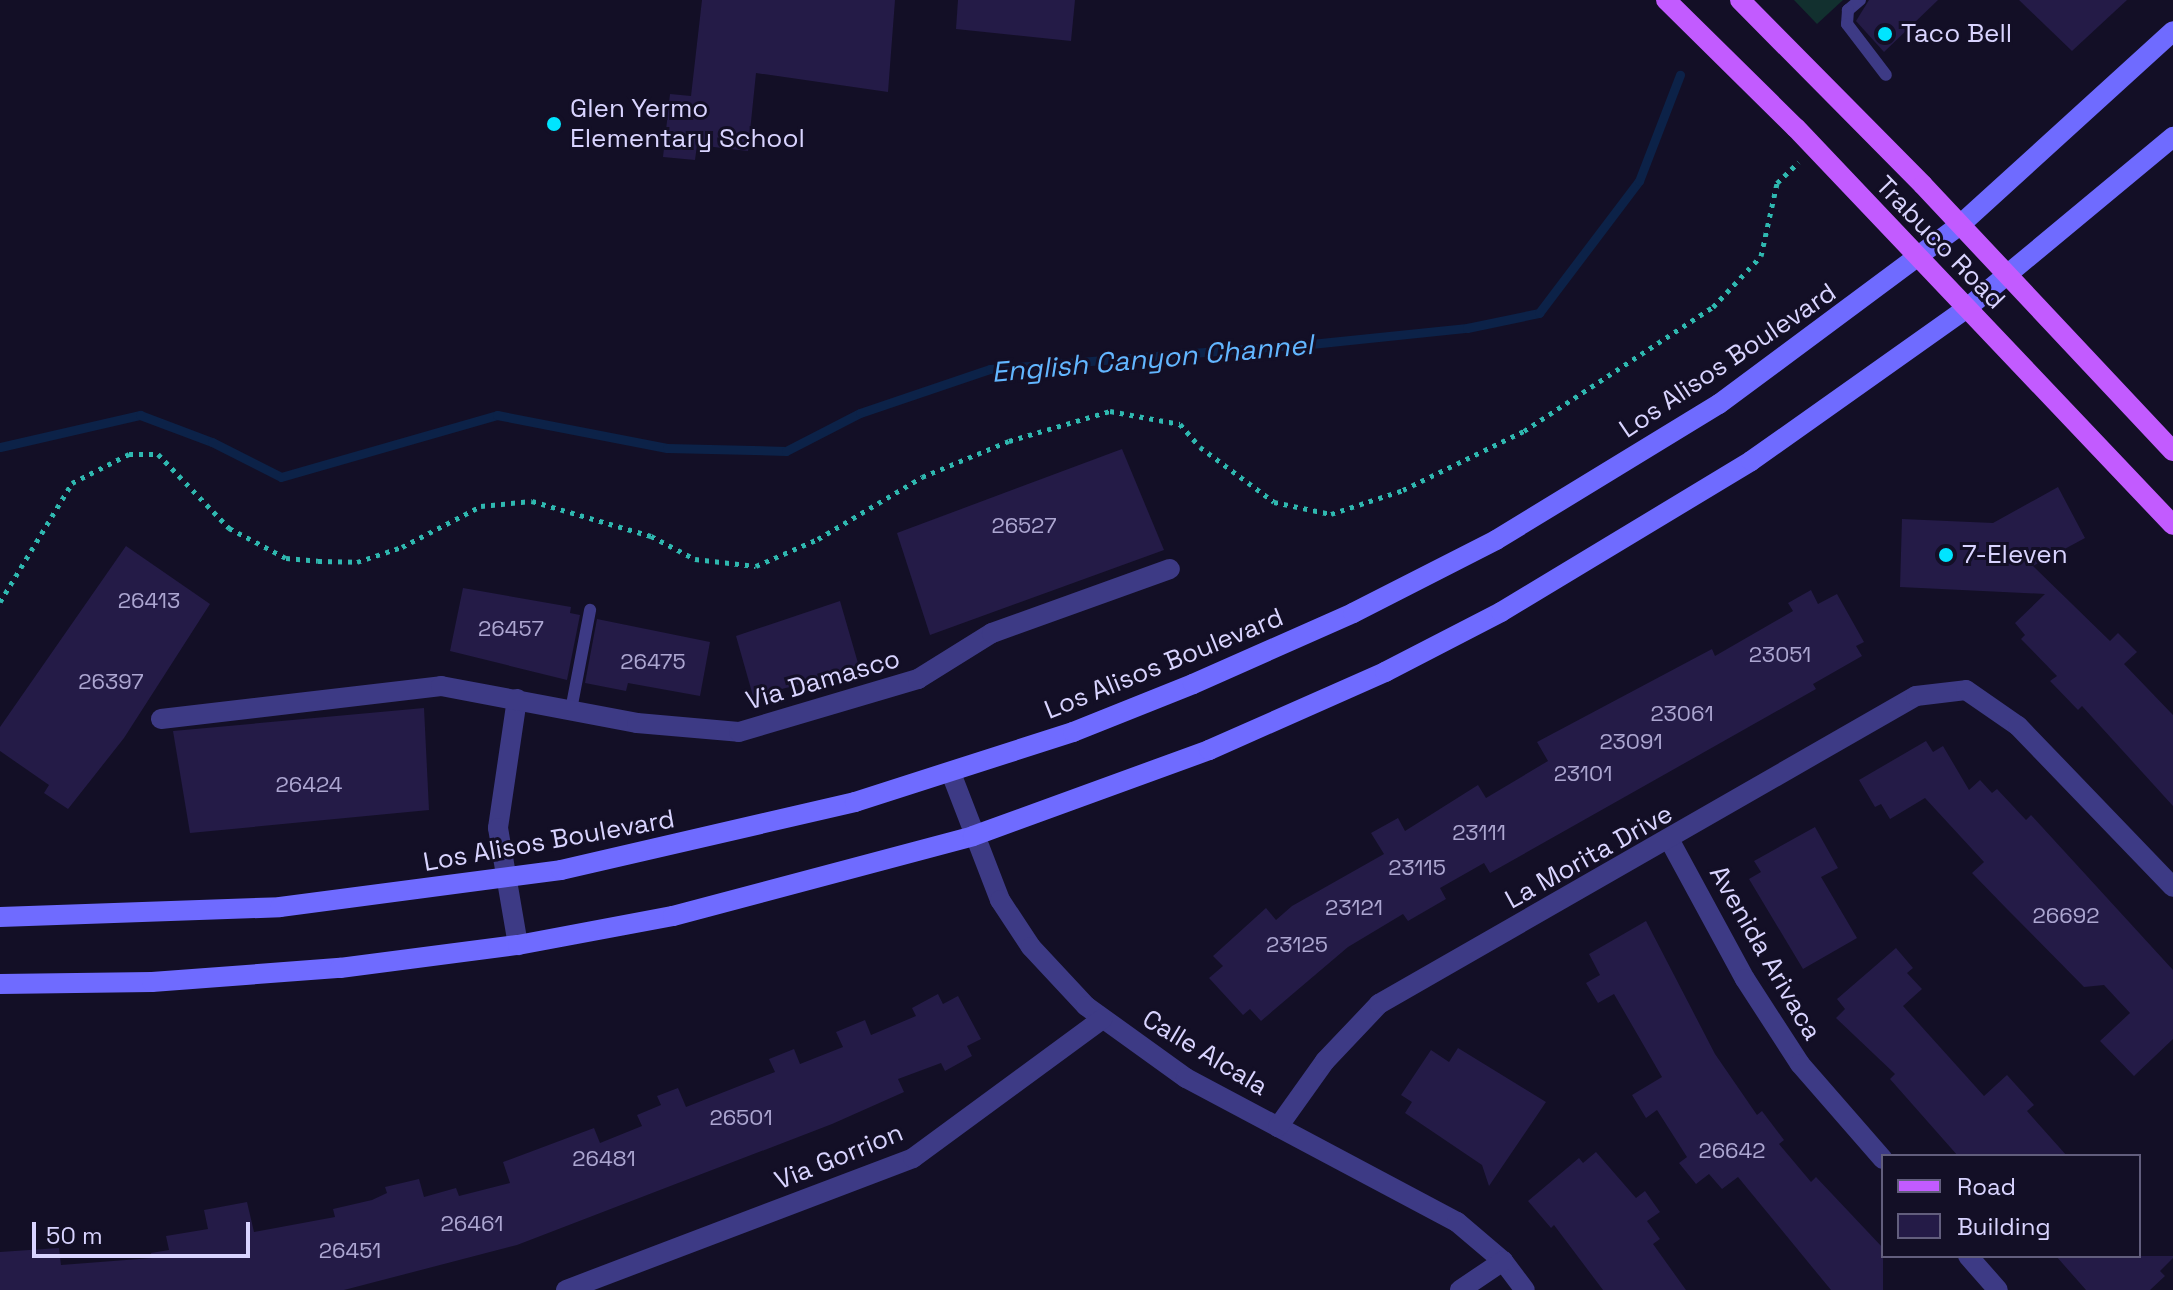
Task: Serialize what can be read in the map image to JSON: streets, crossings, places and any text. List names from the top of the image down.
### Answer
{
  "streets": {
    "main road": ["Trabuco Road", "Los Alisos Boulevard"],
    "street": [
      "Via Damasco",
      "La Morita Drive",
      "Avenida Arivaca",
      "Calle Alcala",
      "Via Gorrion"
    ]
  },
  "crossings": [
    ["Trabuco Road", "Los Alisos Boulevard"],
    ["Los Alisos Boulevard", "Calle Alcala"],
    ["La Morita Drive", "Avenida Arivaca"],
    ["La Morita Drive", "Calle Alcala"],
    ["Calle Alcala", "Via Gorrion"]
  ],
  "water": ["English Canyon Channel"],
  "places": ["Taco Bell", "Glen Yermo Elementary School", "7-Eleven"],
  "house_numbers": [
    "26527",
    "26413",
    "26457",
    "23051",
    "26475",
    "26397",
    "23061",
    "23091",
    "23101",
    "26424",
    "23111",
    "23115",
    "23121",
    "26692",
    "23125",
    "26501",
    "26642",
    "26481",
    "26461",
    "26451"
  ],
  "legend": ["Road", "Building"],
  "scale_bar": "50 m"
}
